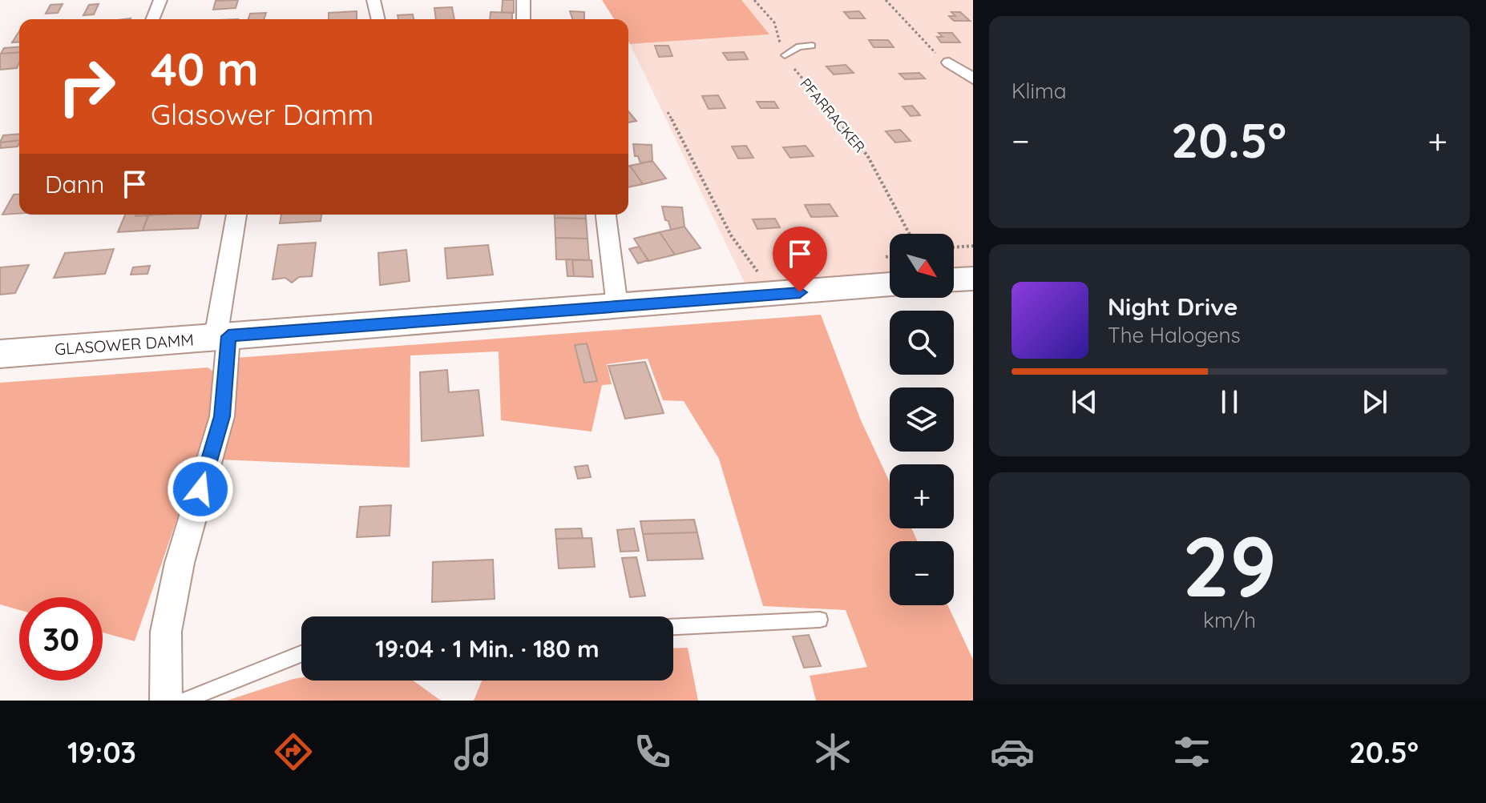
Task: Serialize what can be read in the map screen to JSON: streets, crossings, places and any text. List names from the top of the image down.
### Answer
{
  "streets": {
    "street": ["GLASOWER DAMM"],
    "path": ["PFARRACKER"]
  },
  "north": "bottom right",
  "page": {
    "tile": [
      "Klima",
      ["29", "km/h"]
    ],
    "turn": ["40 m", "Glasower Damm"],
    "heat": ["−", "20.5°", "+"],
    "then": "Dann",
    "map_buttons": ["+", "−"],
    "song": ["Night Drive", "The Halogens"],
    "limit": "30",
    "trip": "19:04 · 1 Min. · 180 m",
    "tabs": ["19:03", "20.5°"]
  }
}
